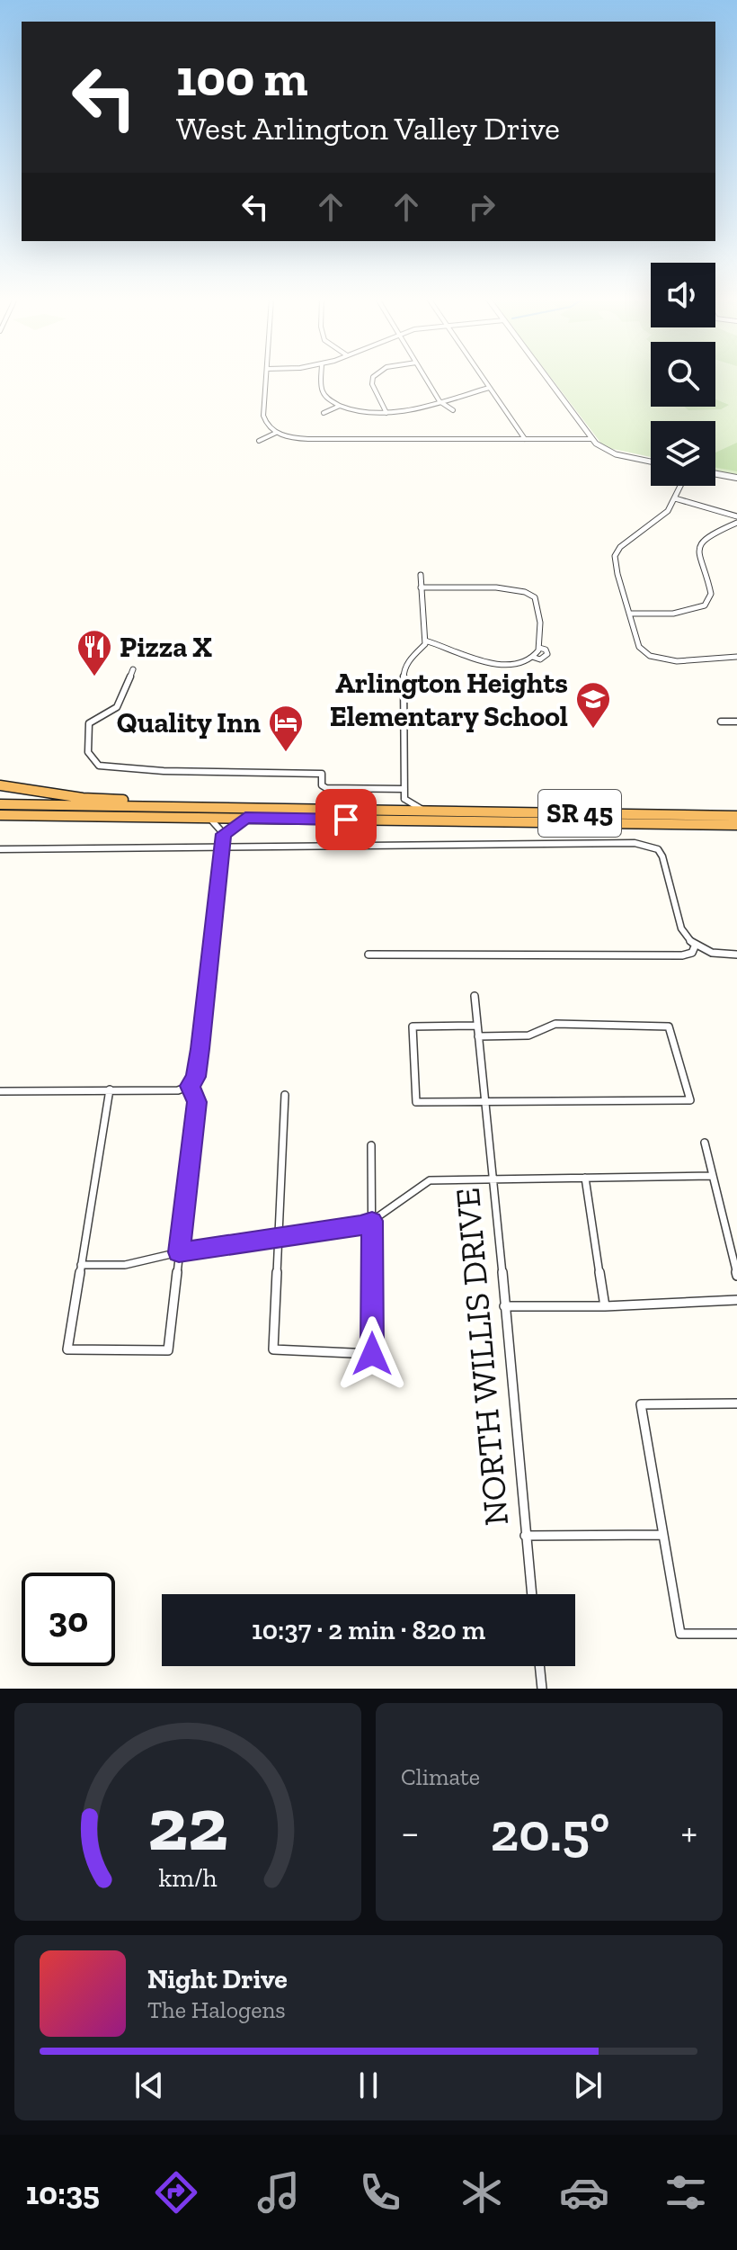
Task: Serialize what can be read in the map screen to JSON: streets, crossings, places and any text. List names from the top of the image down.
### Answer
{
  "streets": {
    "highway": ["SR 45"],
    "street": ["NORTH WILLIS DRIVE"]
  },
  "places": {
    "restaurant": ["Pizza X"],
    "school or university": ["Arlington Heights Elementary School"],
    "hotel": ["Quality Inn"]
  },
  "page": {
    "turn": ["100 m", "West Arlington Valley Drive"],
    "limit": "30",
    "trip": "10:37 · 2 min · 820 m",
    "tile": "Climate",
    "heat": ["−", "20.5°", "+"],
    "song": ["Night Drive", "The Halogens"],
    "tabs": "10:35",
    "gauge": ["22", "km/h"]
  }
}
